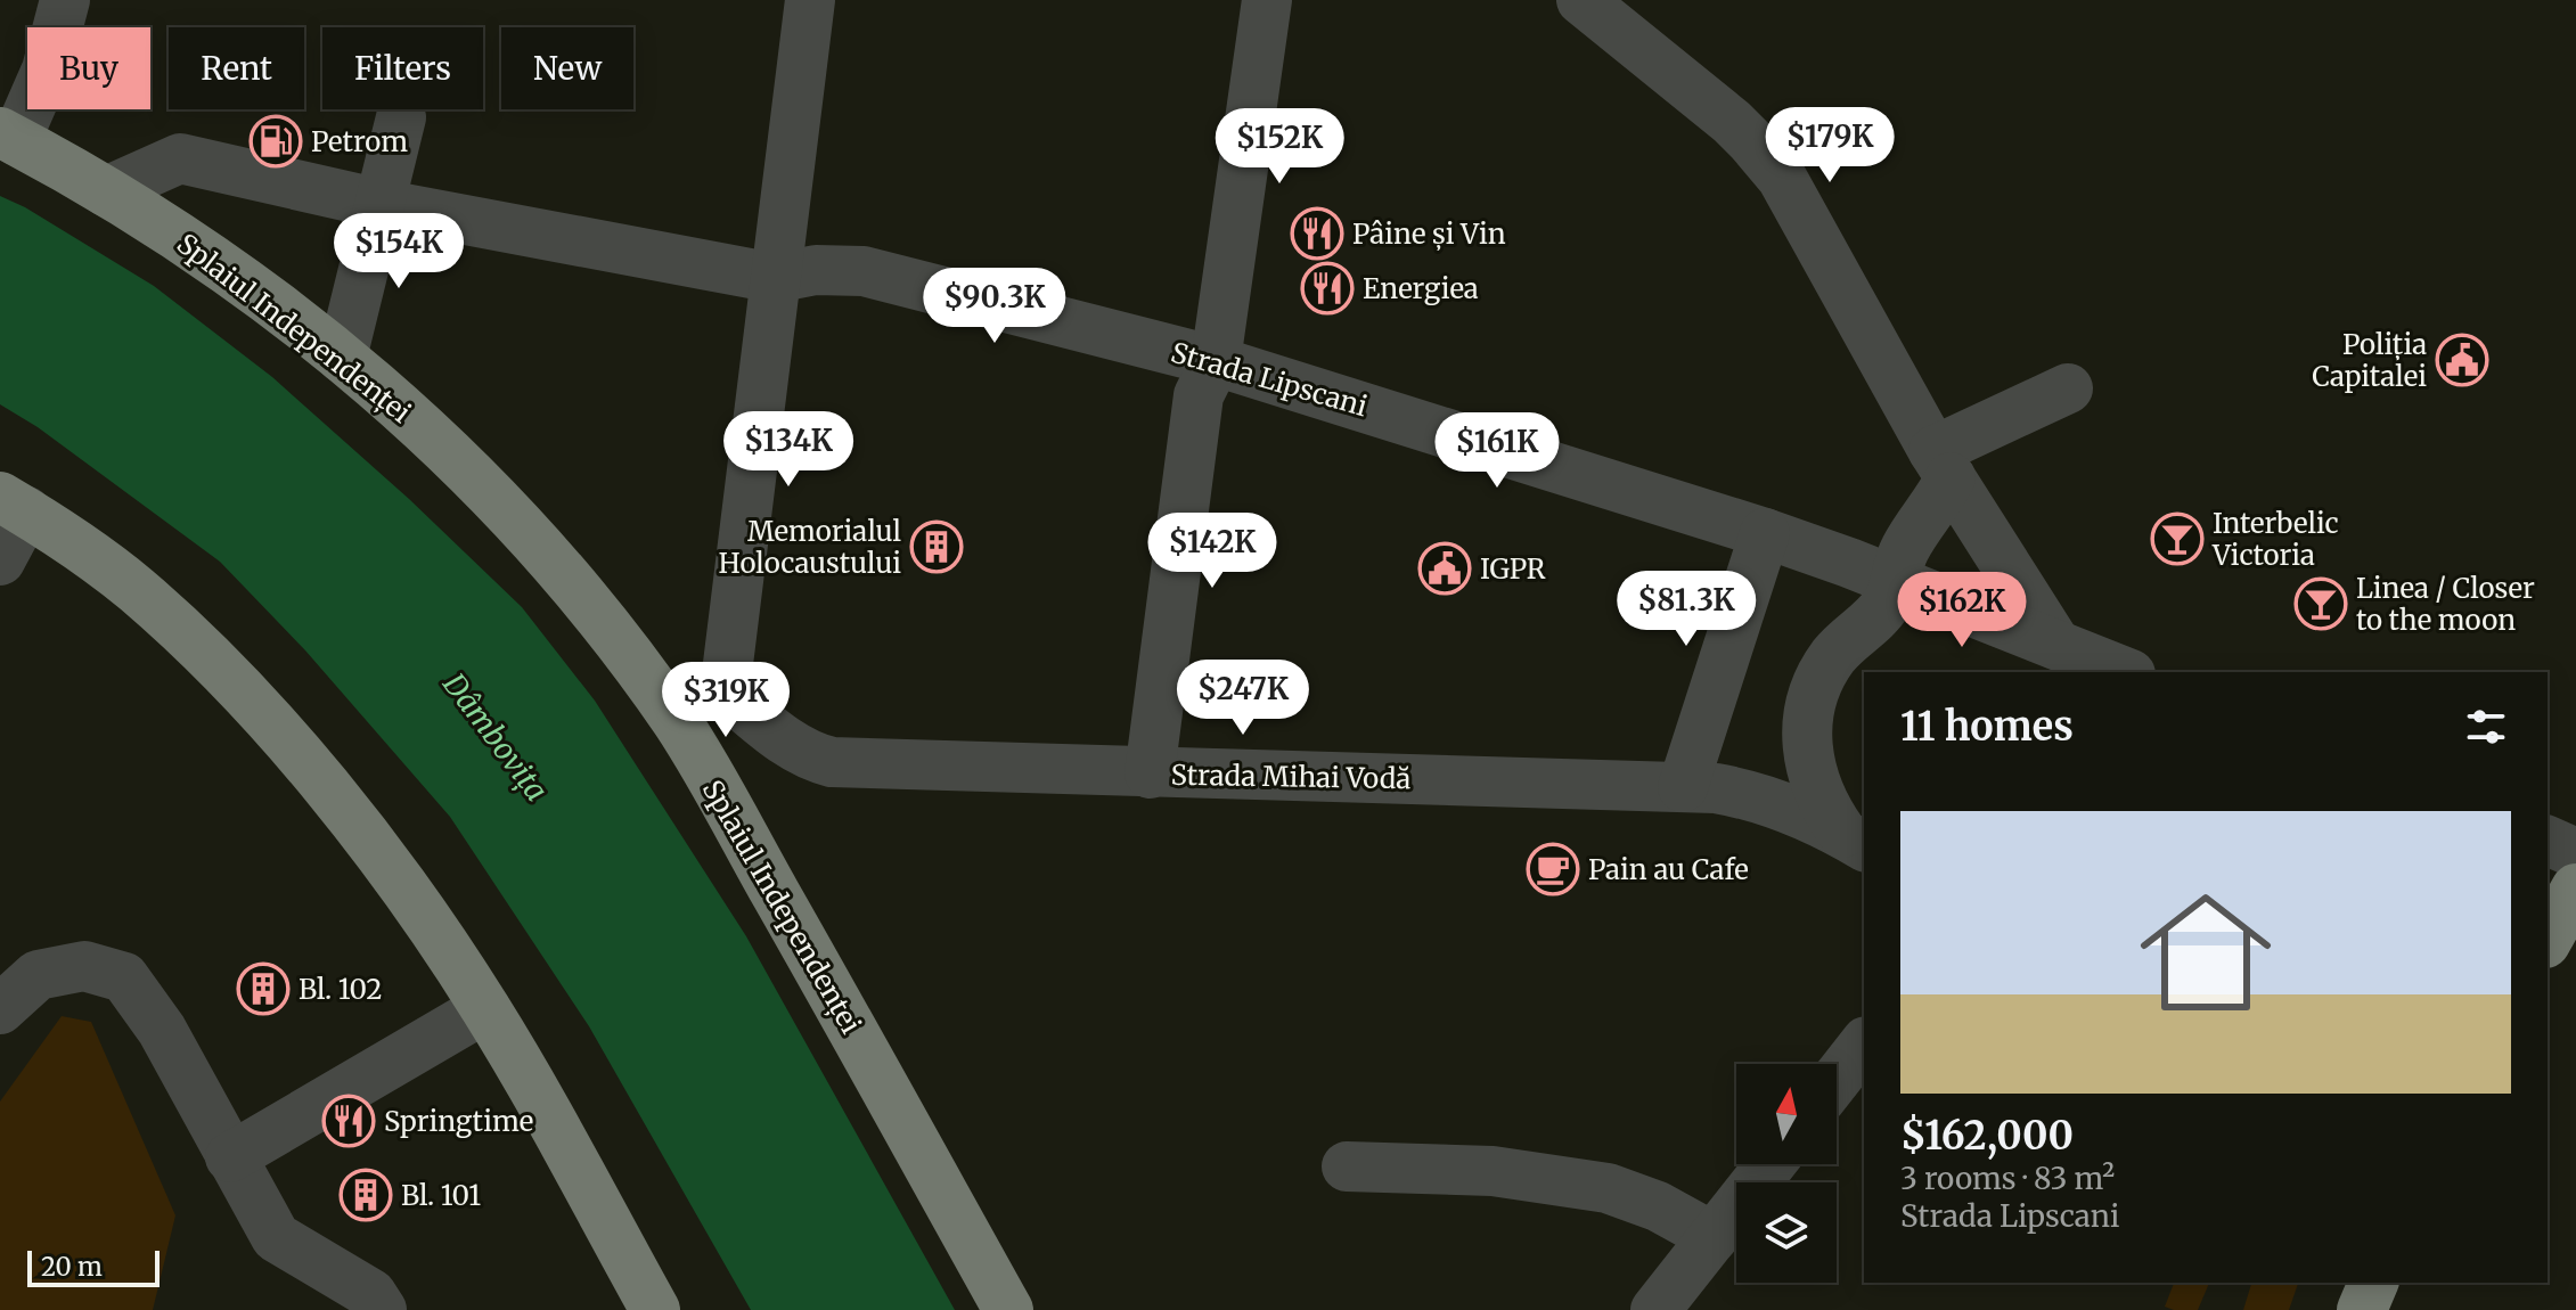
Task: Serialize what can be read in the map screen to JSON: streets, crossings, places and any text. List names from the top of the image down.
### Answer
{
  "streets": {
    "main road": ["Splaiul Independenței"],
    "street": ["Strada Lipscani", "Strada Mihai Vodă"]
  },
  "crossings": [
    ["Splaiul Independenței", "Strada Lipscani"]
  ],
  "water": ["Dâmbovița"],
  "places": {
    "fuel station": ["Petrom"],
    "restaurant": ["Pâine și Vin", "Energiea", "Springtime"],
    "public building": ["Poliția Capitalei", "IGPR"],
    "bar": ["Interbelic Victoria", "Linea / Closer to the moon"],
    "building": ["Memorialul Holocaustului", "Bl. 102", "Bl. 101"],
    "cafe": ["Pain au Cafe"]
  },
  "scale_bar": "20 m",
  "north": "top",
  "page": {
    "chip": [
      "Buy",
      "Rent",
      "Filters",
      "New"
    ],
    "price": [
      "$179K",
      "$152K",
      "$154K",
      "$90.3K",
      "$134K",
      "$161K",
      "$142K",
      "$81.3K",
      "$162K",
      "$247K",
      "$319K"
    ],
    "heading": "11 homes",
    "list": [
      {
        "name": "$162,000",
        "note": "3 rooms · 83 m² · Strada Lipscani"
      }
    ],
    "scale": "20 m"
  }
}
